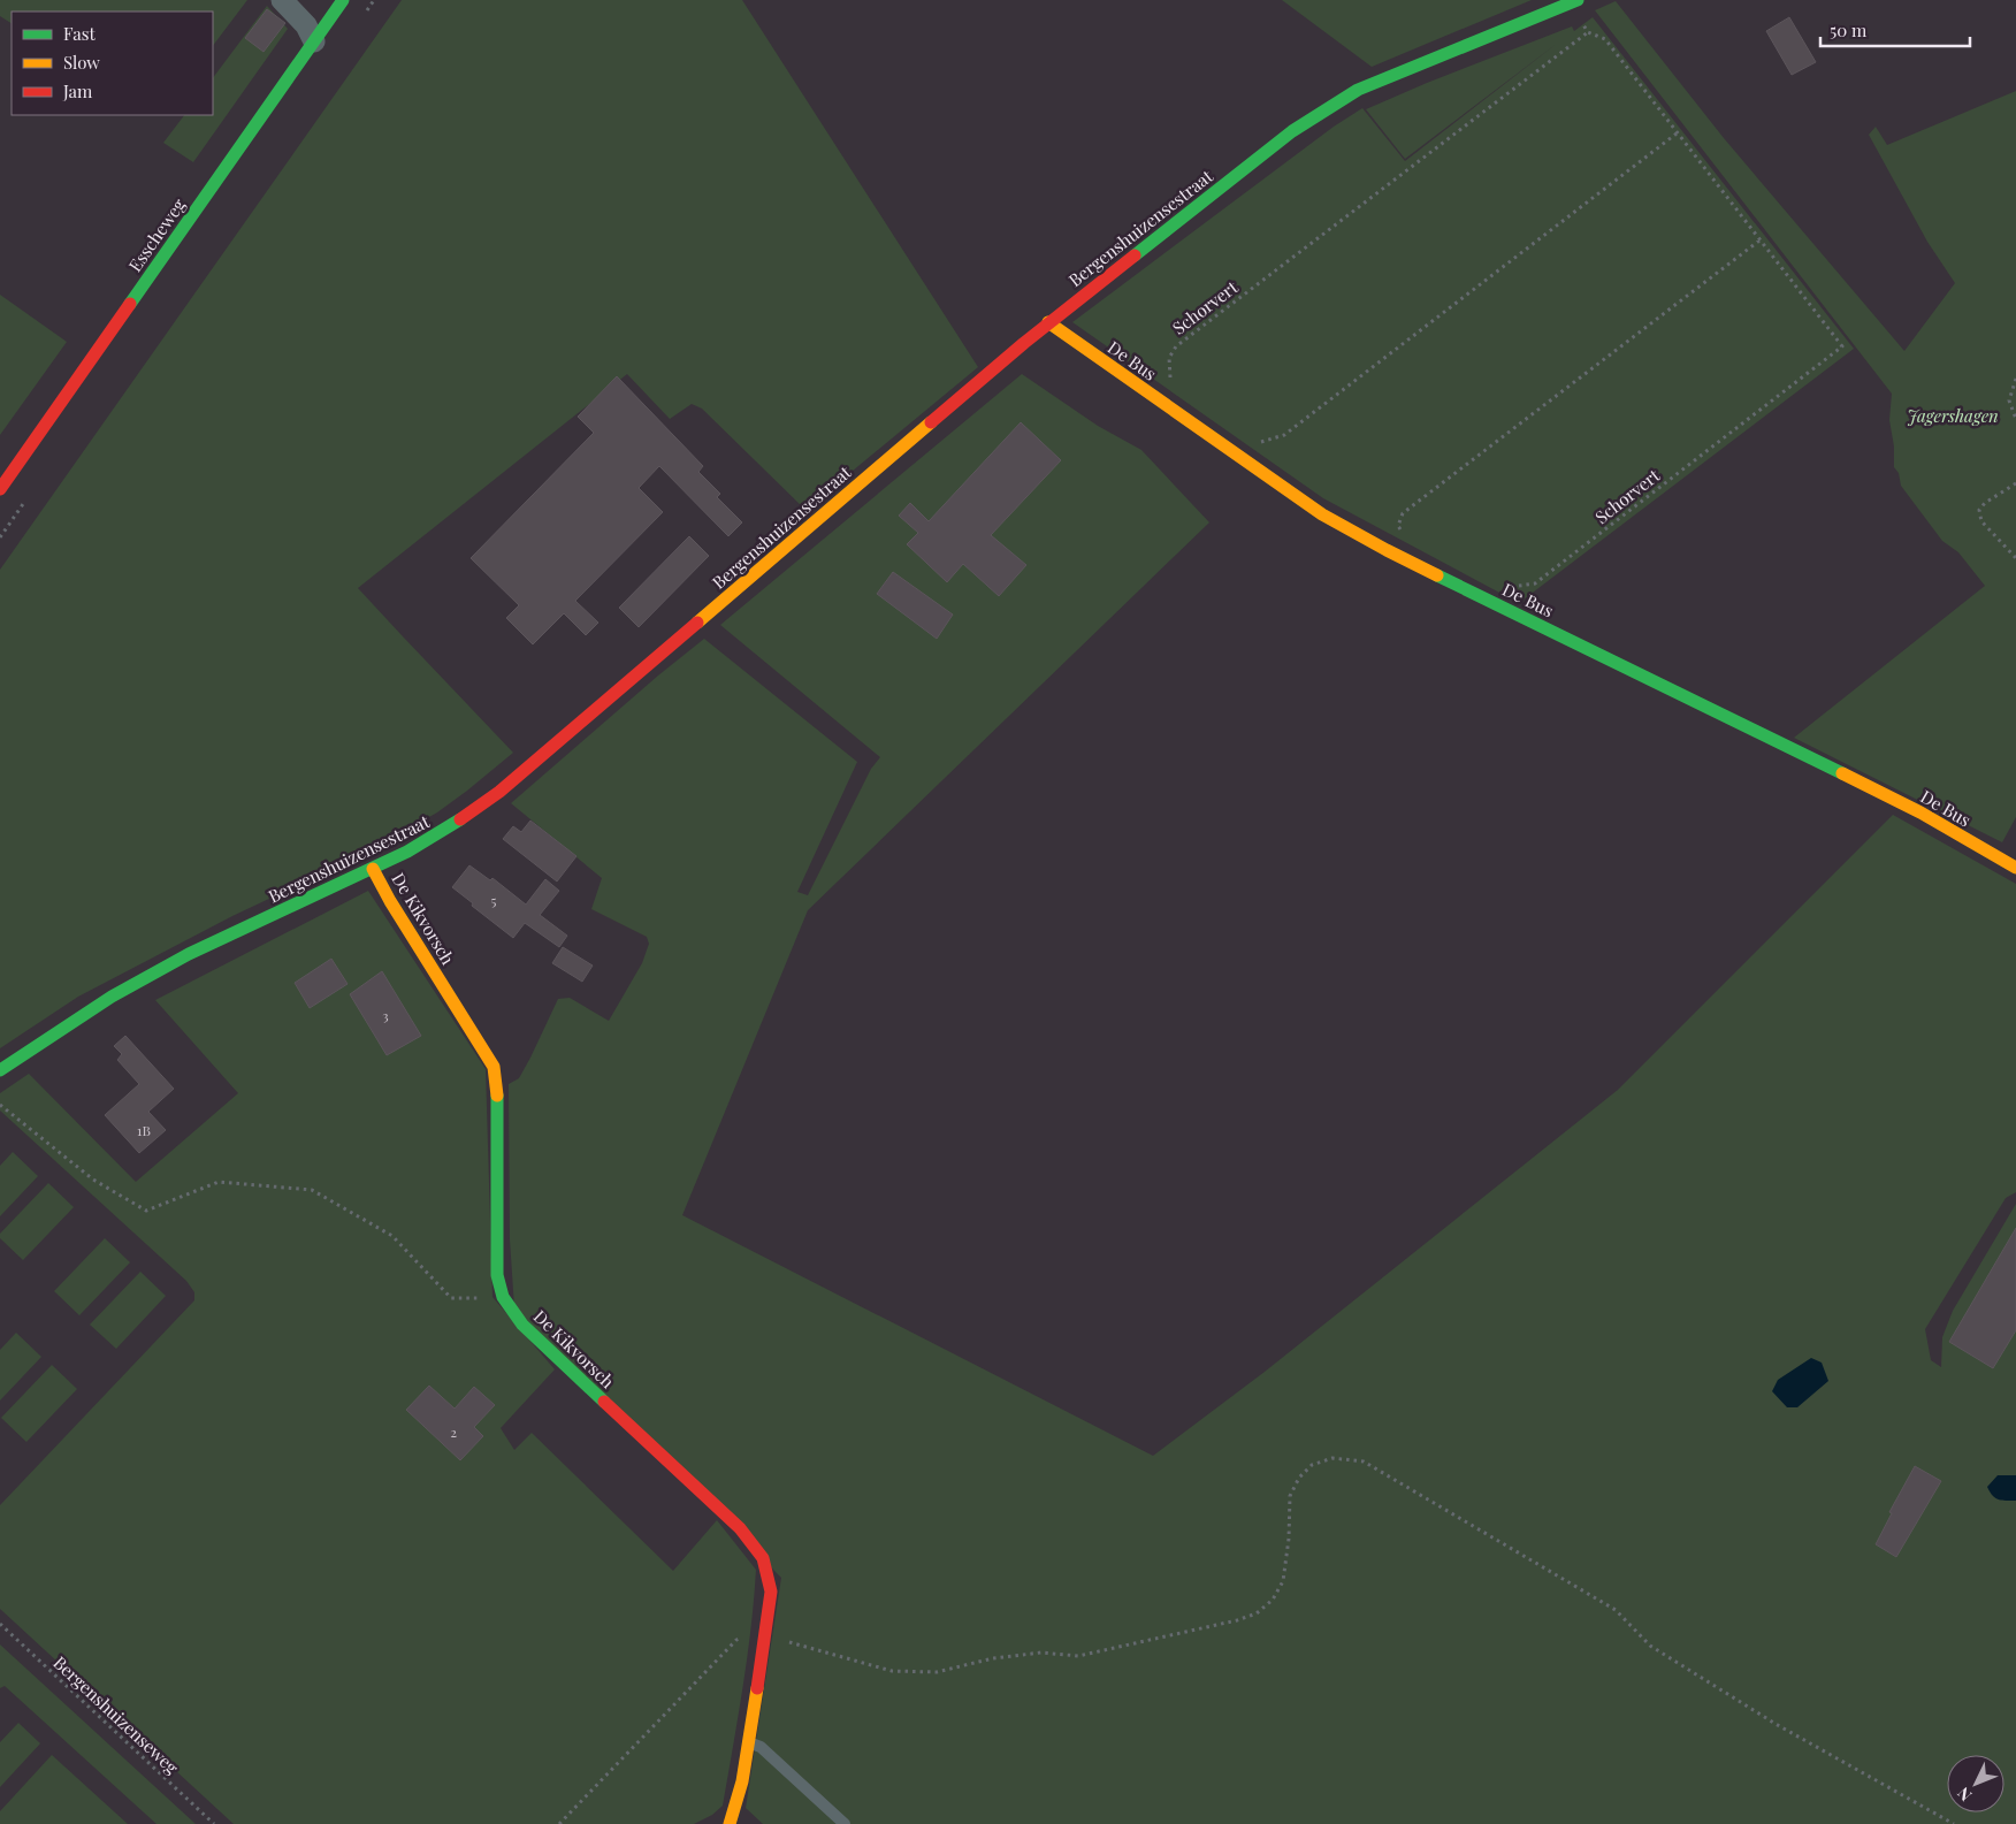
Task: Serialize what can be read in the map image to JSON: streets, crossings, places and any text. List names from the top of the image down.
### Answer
{
  "streets": {
    "street": [
      "Bergenshuizensestraat",
      "Esscheweg",
      "De Bus",
      "De Kikvorsch"
    ],
    "path": ["Schorvert", "Bergenshuizenseweg"]
  },
  "crossings": [
    ["Bergenshuizensestraat", "Schorvert"],
    ["Bergenshuizensestraat", "De Bus"],
    ["Bergenshuizensestraat", "De Kikvorsch"]
  ],
  "parks": ["Jagershagen"],
  "house_numbers": [
    "5",
    "3",
    "1B",
    "2"
  ],
  "legend": ["Fast", "Slow", "Jam"],
  "scale_bar": "50 m",
  "north": "bottom left"
}
